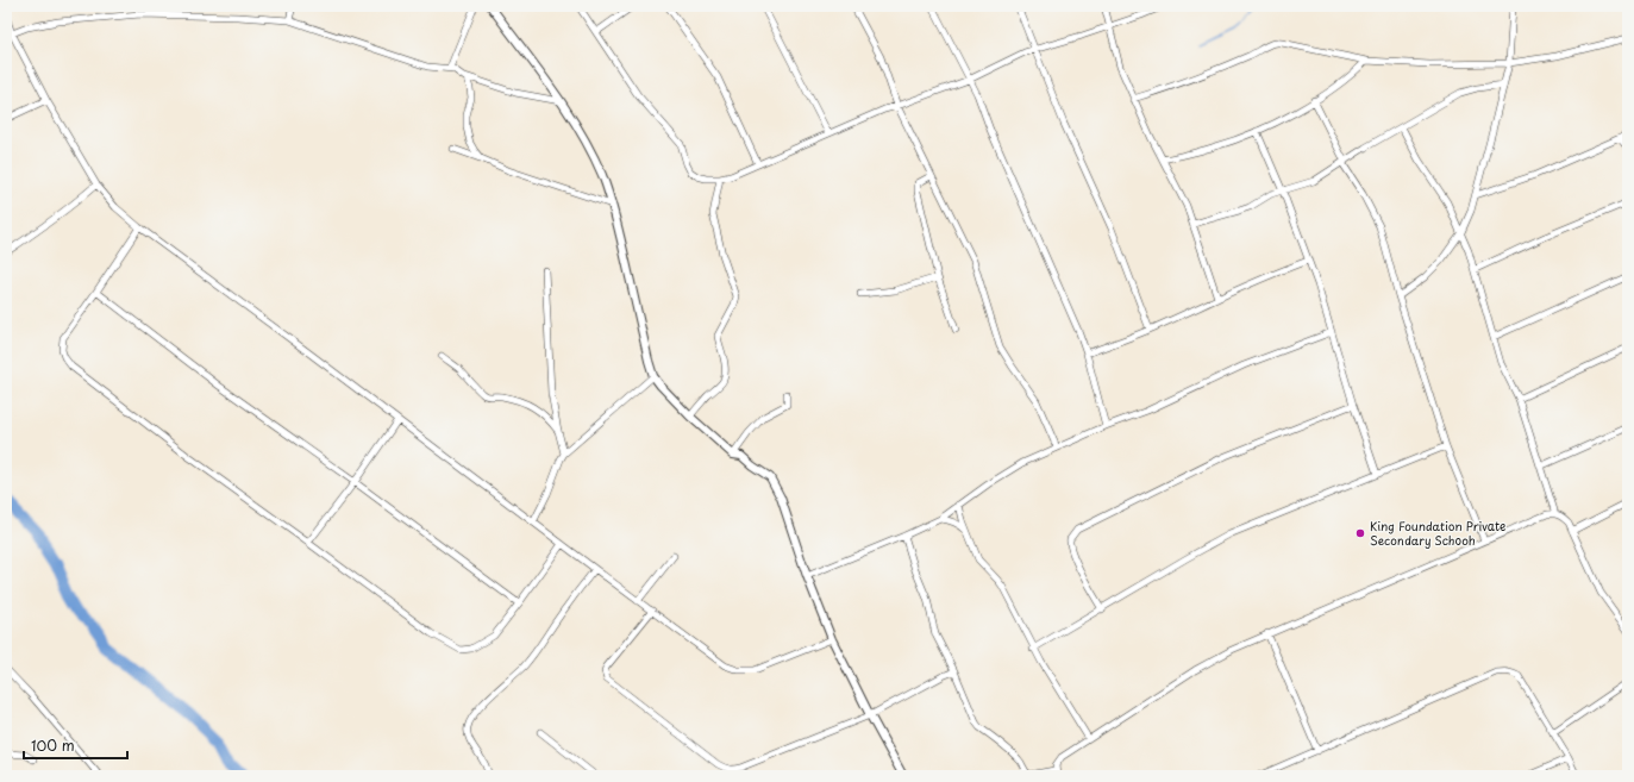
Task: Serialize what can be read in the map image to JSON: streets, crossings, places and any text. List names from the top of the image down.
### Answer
{
  "places": ["King Foundation Private Secondary Schooh"],
  "scale_bar": "100 m"
}
